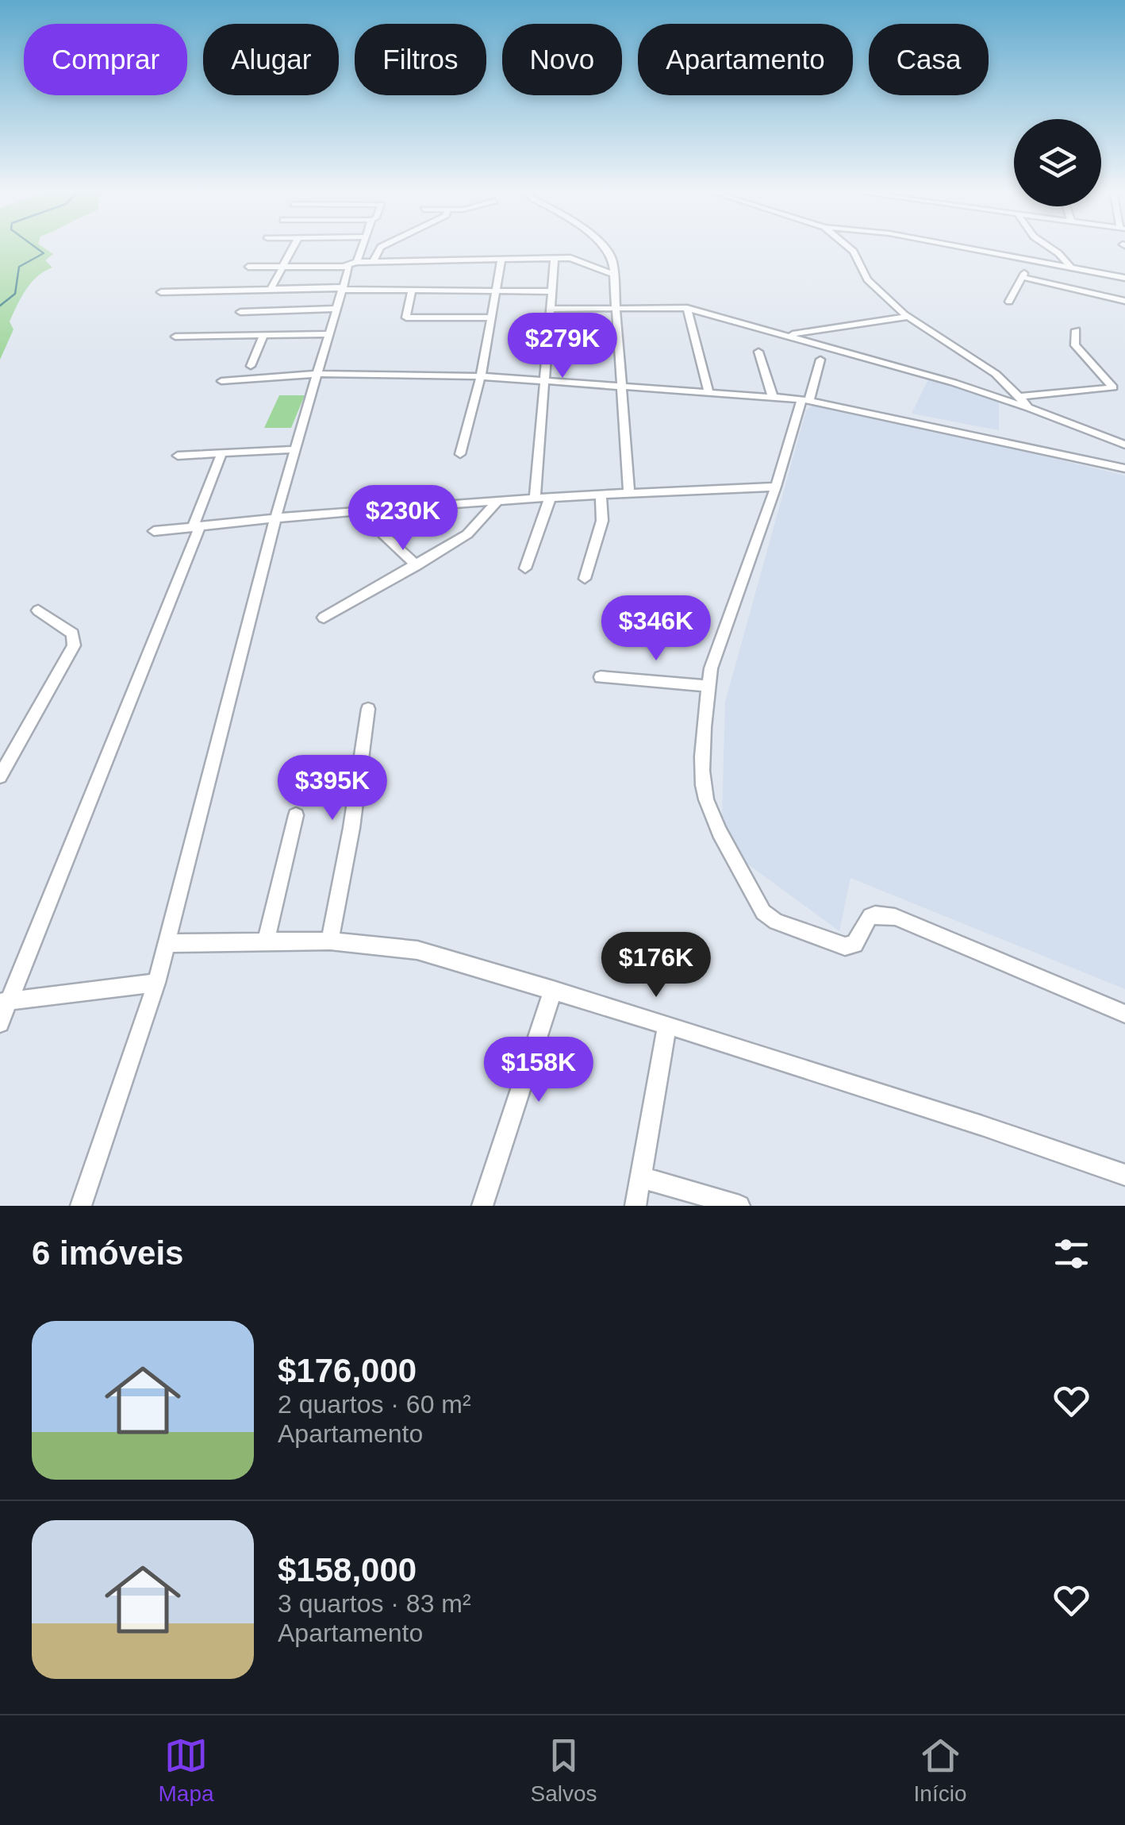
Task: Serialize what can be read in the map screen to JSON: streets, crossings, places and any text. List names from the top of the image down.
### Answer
{
  "page": {
    "chip": [
      "Comprar",
      "Alugar",
      "Filtros",
      "Novo",
      "Apartamento",
      "Casa"
    ],
    "price": [
      "$279K",
      "$230K",
      "$346K",
      "$395K",
      "$176K",
      "$158K"
    ],
    "heading": "6 imóveis",
    "list": [
      {
        "name": "$176,000",
        "note": "2 quartos · 60 m² · Apartamento"
      },
      {
        "name": "$158,000",
        "note": "3 quartos · 83 m² · Apartamento"
      }
    ],
    "tabs": ["Mapa", "Salvos", "Início"]
  }
}
